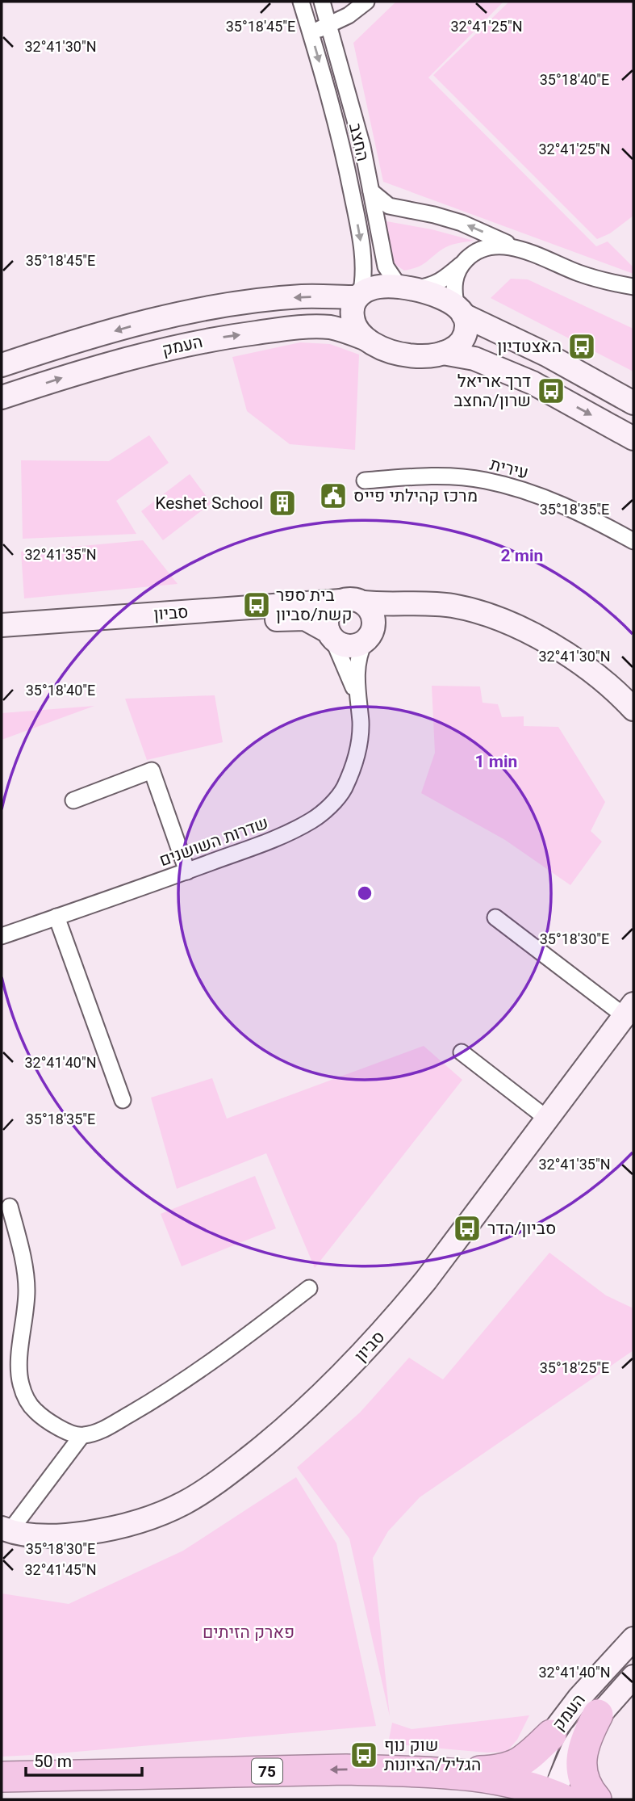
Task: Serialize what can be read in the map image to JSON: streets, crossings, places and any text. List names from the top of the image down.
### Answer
{
  "streets": {
    "highway": ["75"],
    "street": [
      "החצב",
      "העמק",
      "עירית",
      "סביון",
      "שדרות השושנים"
    ]
  },
  "crossings": [
    ["החצב", "העמק"],
    ["העמק", "75"],
    ["סביון", "שדרות השושנים"]
  ],
  "parks": ["פארק הזיתים"],
  "places": {
    "bus stop": [
      "האצטדיון",
      "דרך אריאל שרון/החצב",
      "בית ספר קשת/סביון",
      "סביון/הדר",
      "שוק נוף הגליל/הציונות"
    ],
    "public building": ["מרכז קהילתי פייס"],
    "building": ["Keshet School"]
  },
  "scale_bar": "50 m",
  "coordinates": [
    "32°41'25\"N",
    "35°18'45\"E",
    "32°41'30\"N",
    "35°18'40\"E",
    "35°18'35\"E",
    "32°41'35\"N",
    "35°18'30\"E",
    "32°41'40\"N",
    "35°18'25\"E",
    "32°41'45\"N"
  ],
  "rings": ["2 min", "1 min"]
}
